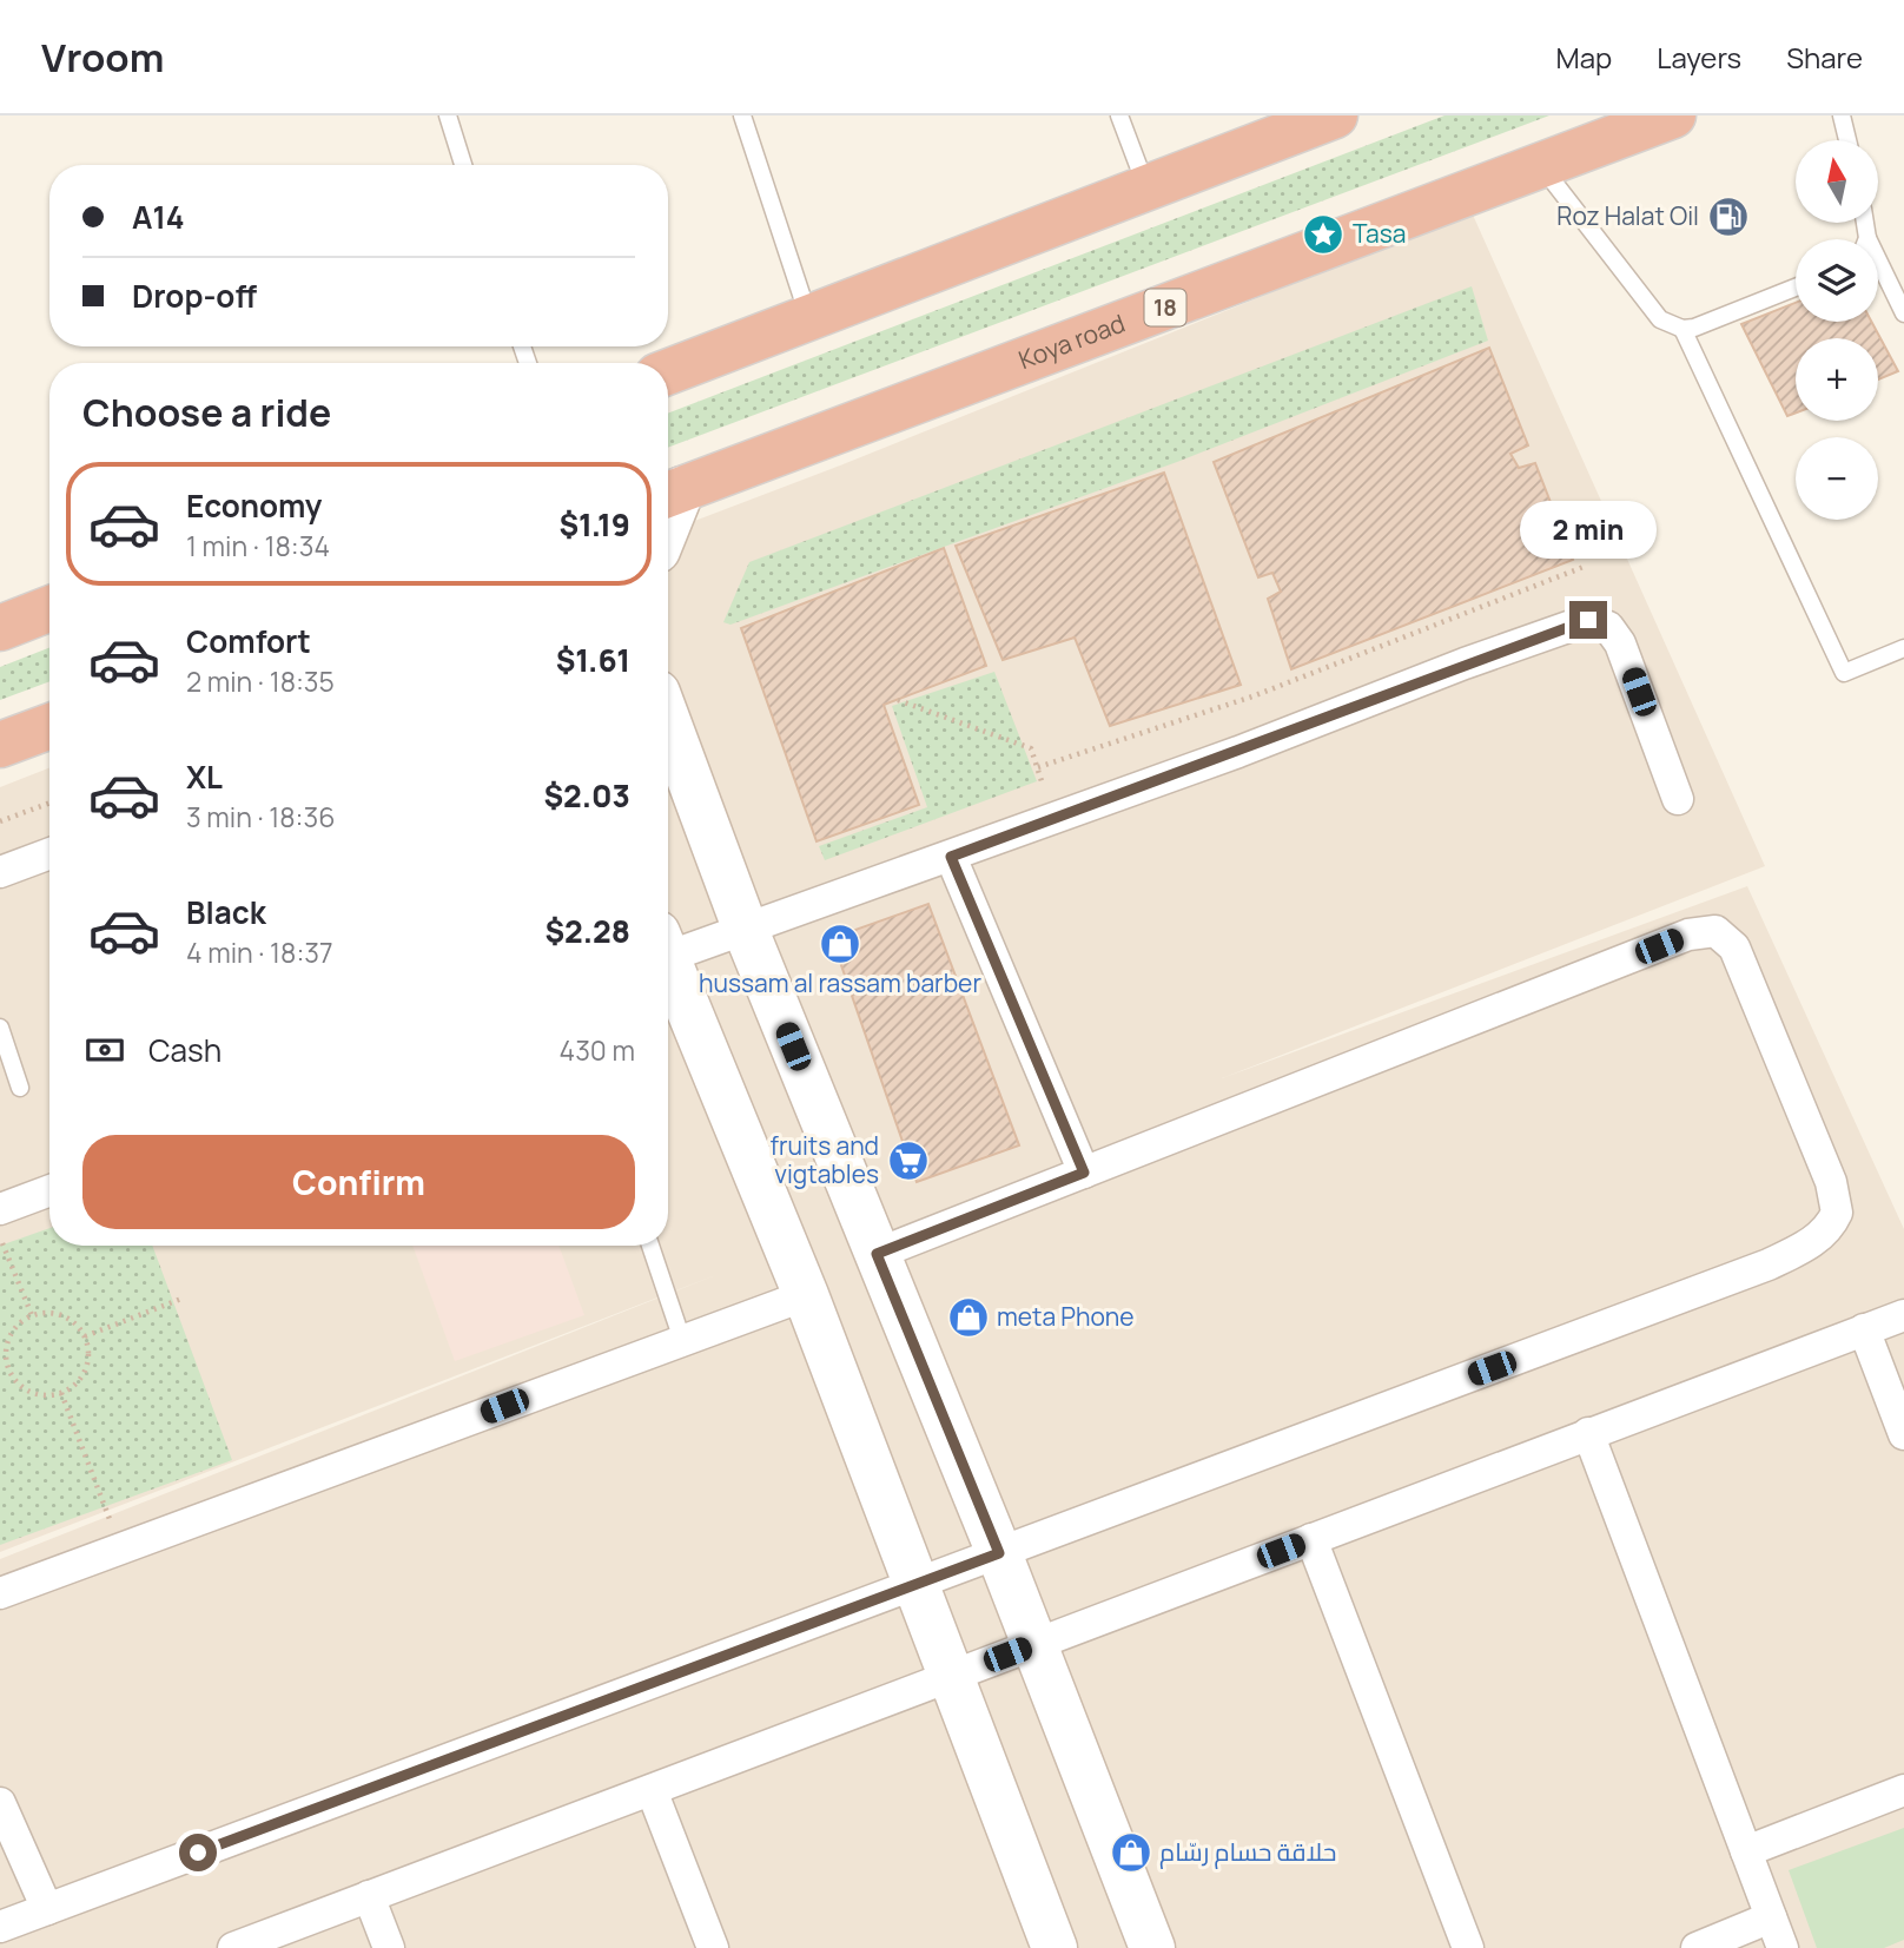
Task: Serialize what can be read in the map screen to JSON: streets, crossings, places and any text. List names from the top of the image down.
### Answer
{
  "streets": {
    "highway": ["18", "Koya road"]
  },
  "places": {
    "fuel station": ["Roz Halat Oil"],
    "place": ["Tasa"],
    "shop": ["hussam al rassam barber", "meta Phone", "حلاقة حسام رسّام"],
    "supermarket": ["fruits and vigtables"]
  },
  "north": "top",
  "page": {
    "header": "Vroom",
    "nav": ["Map", "Layers", "Share"],
    "map_buttons": ["+", "−"],
    "banner": ["A14", "Drop-off"],
    "heading": "Choose a ride",
    "list": [
      {
        "name": "Economy",
        "note": "1 min · 18:34",
        "value": "$1.19"
      },
      {
        "name": "Comfort",
        "note": "2 min · 18:35",
        "value": "$1.61"
      },
      {
        "name": "XL",
        "note": "3 min · 18:36",
        "value": "$2.03"
      },
      {
        "name": "Black",
        "note": "4 min · 18:37",
        "value": "$2.28"
      }
    ],
    "bubble": "2 min",
    "pay": ["Cash", "430 m"],
    "buttons": "Confirm"
  }
}
